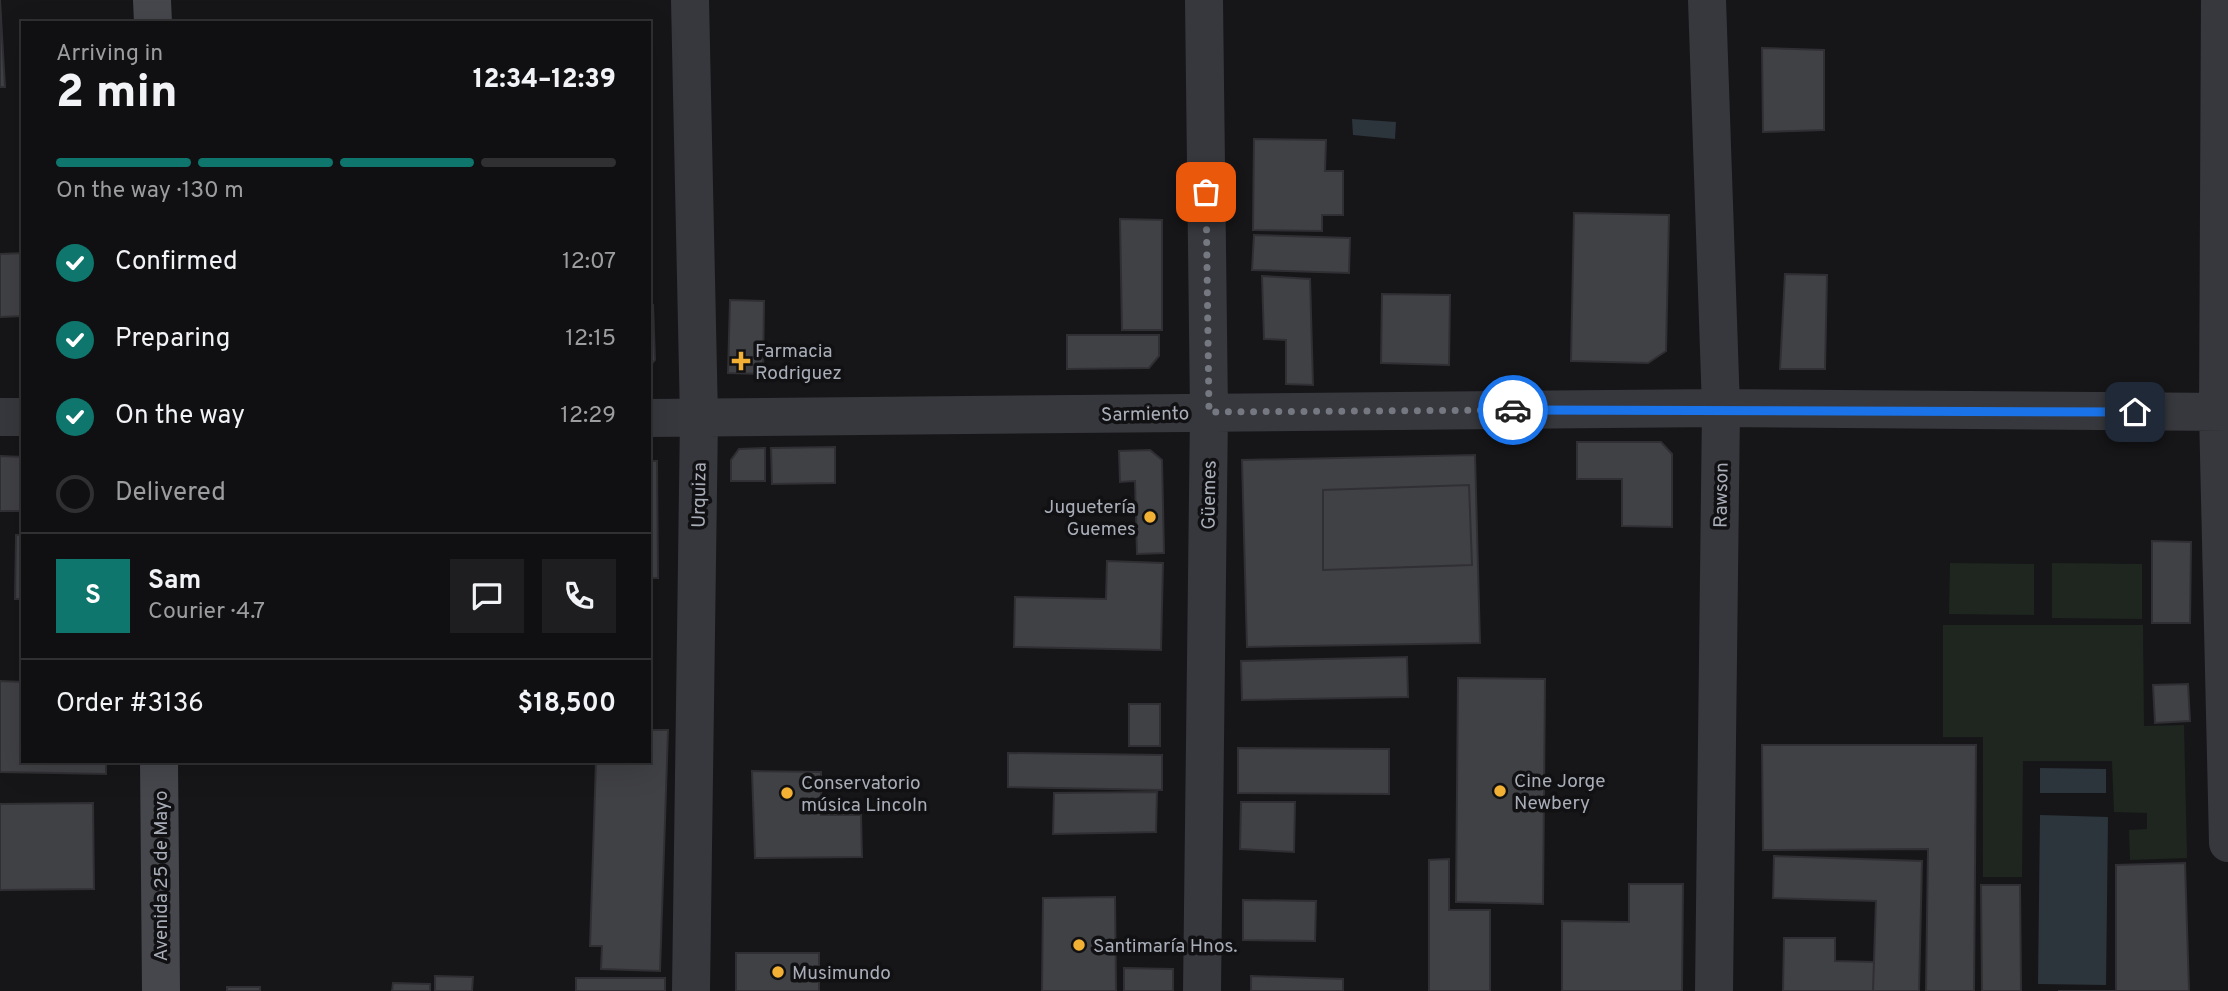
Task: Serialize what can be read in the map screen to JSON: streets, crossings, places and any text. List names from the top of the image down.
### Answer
{
  "streets": {
    "main road": ["Avenida 25 de Mayo"],
    "street": [
      "Sarmiento",
      "Urquiza",
      "Güemes",
      "Rawson"
    ]
  },
  "crossings": [
    ["Sarmiento", "Urquiza"],
    ["Sarmiento", "Güemes"],
    ["Sarmiento", "Rawson"]
  ],
  "places": {
    "health": ["Farmacia Rodriguez"],
    "other": [
      "Juguetería Guemes",
      "Cine Jorge Newbery",
      "Conservatorio música Lincoln",
      "Santimaría Hnos.",
      "Musimundo"
    ]
  },
  "page": {
    "heading": ["2 min", "Arriving in", "12:34–12:39"],
    "panel": [
      "Sam",
      "Courier · 4.7",
      "Order #3136",
      "$18,500"
    ],
    "bar": "On the way · 130 m",
    "list": [
      ["Confirmed", "12:07"],
      ["Preparing", "12:15"],
      ["On the way", "12:29"],
      "Delivered"
    ],
    "round": "S"
  }
}
